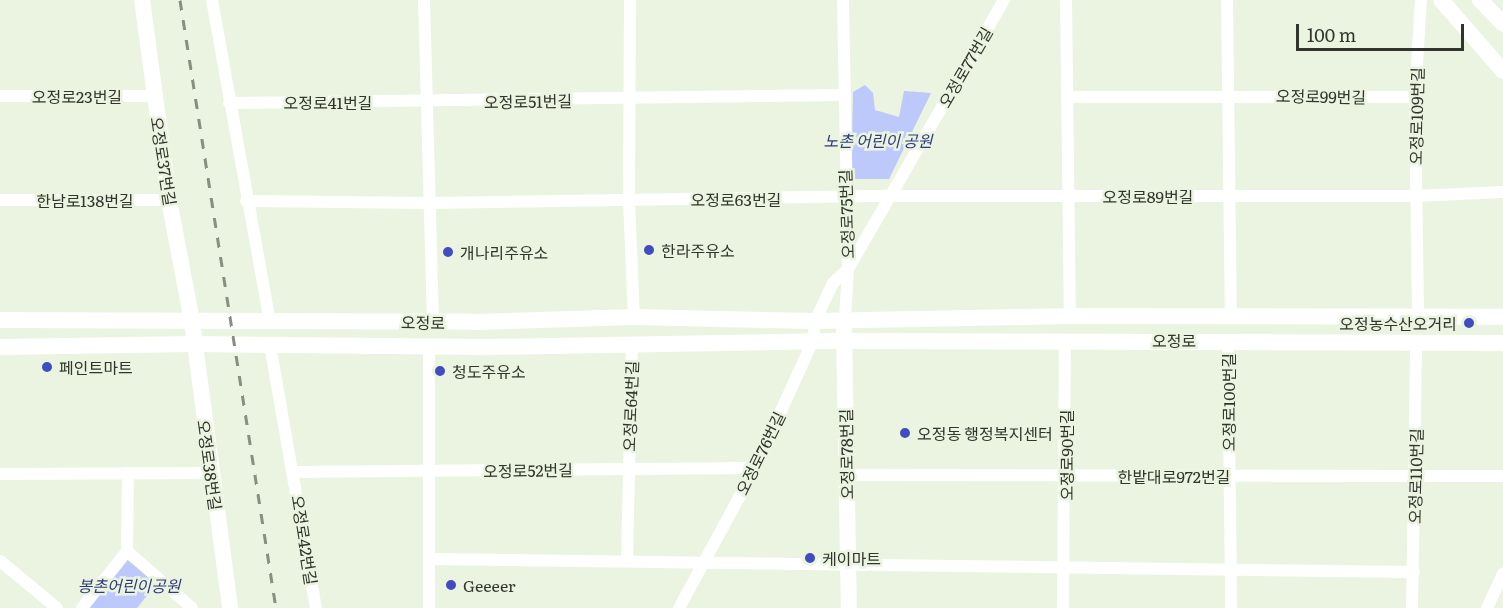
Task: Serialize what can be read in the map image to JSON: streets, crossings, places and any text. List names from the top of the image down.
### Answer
{
  "streets": {
    "main road": [
      "오정로37번길",
      "오정로",
      "오정로78번길",
      "오정로38번길"
    ],
    "street": [
      "오정로77번길",
      "오정로23번길",
      "오정로99번길",
      "오정로51번길",
      "오정로41번길",
      "오정로109번길",
      "오정로89번길",
      "오정로63번길",
      "한남로138번길",
      "오정로75번길",
      "오정로100번길",
      "오정로64번길",
      "오정로76번길",
      "오정로90번길",
      "오정로52번길",
      "한밭대로972번길",
      "오정로110번길",
      "오정로42번길"
    ]
  },
  "crossings": [
    ["오정로77번길", "오정로63번길"],
    ["오정로77번길", "오정로75번길"],
    ["오정로77번길", "오정로"],
    ["오정로77번길", "오정로76번길"],
    ["오정로23번길", "오정로37번길"],
    ["오정로99번길", "오정로109번길"],
    ["오정로51번길", "오정로41번길"],
    ["오정로109번길", "오정로"],
    ["오정로37번길", "한남로138번길"],
    ["오정로37번길", "오정로"],
    ["오정로37번길", "오정로38번길"],
    ["오정로63번길", "오정로75번길"],
    ["오정로75번길", "오정로"],
    ["오정로", "오정로100번길"],
    ["오정로", "오정로64번길"],
    ["오정로", "오정로76번길"],
    ["오정로", "오정로78번길"],
    ["오정로", "오정로90번길"],
    ["오정로", "오정로38번길"],
    ["오정로", "오정로110번길"],
    ["오정로", "오정로42번길"],
    ["오정로100번길", "한밭대로972번길"],
    ["오정로64번길", "오정로76번길"],
    ["오정로64번길", "오정로52번길"],
    ["오정로78번길", "한밭대로972번길"],
    ["오정로90번길", "한밭대로972번길"],
    ["오정로52번길", "오정로42번길"],
    ["한밭대로972번길", "오정로110번길"]
  ],
  "parks": ["노촌 어린이 공원", "봉촌어린이공원"],
  "places": [
    "한라주유소",
    "개나리주유소",
    "오정농수산오거리",
    "페인트마트",
    "청도주유소",
    "오정동 행정복지센터",
    "케이마트",
    "Geeeer"
  ],
  "scale_bar": "100 m"
}
